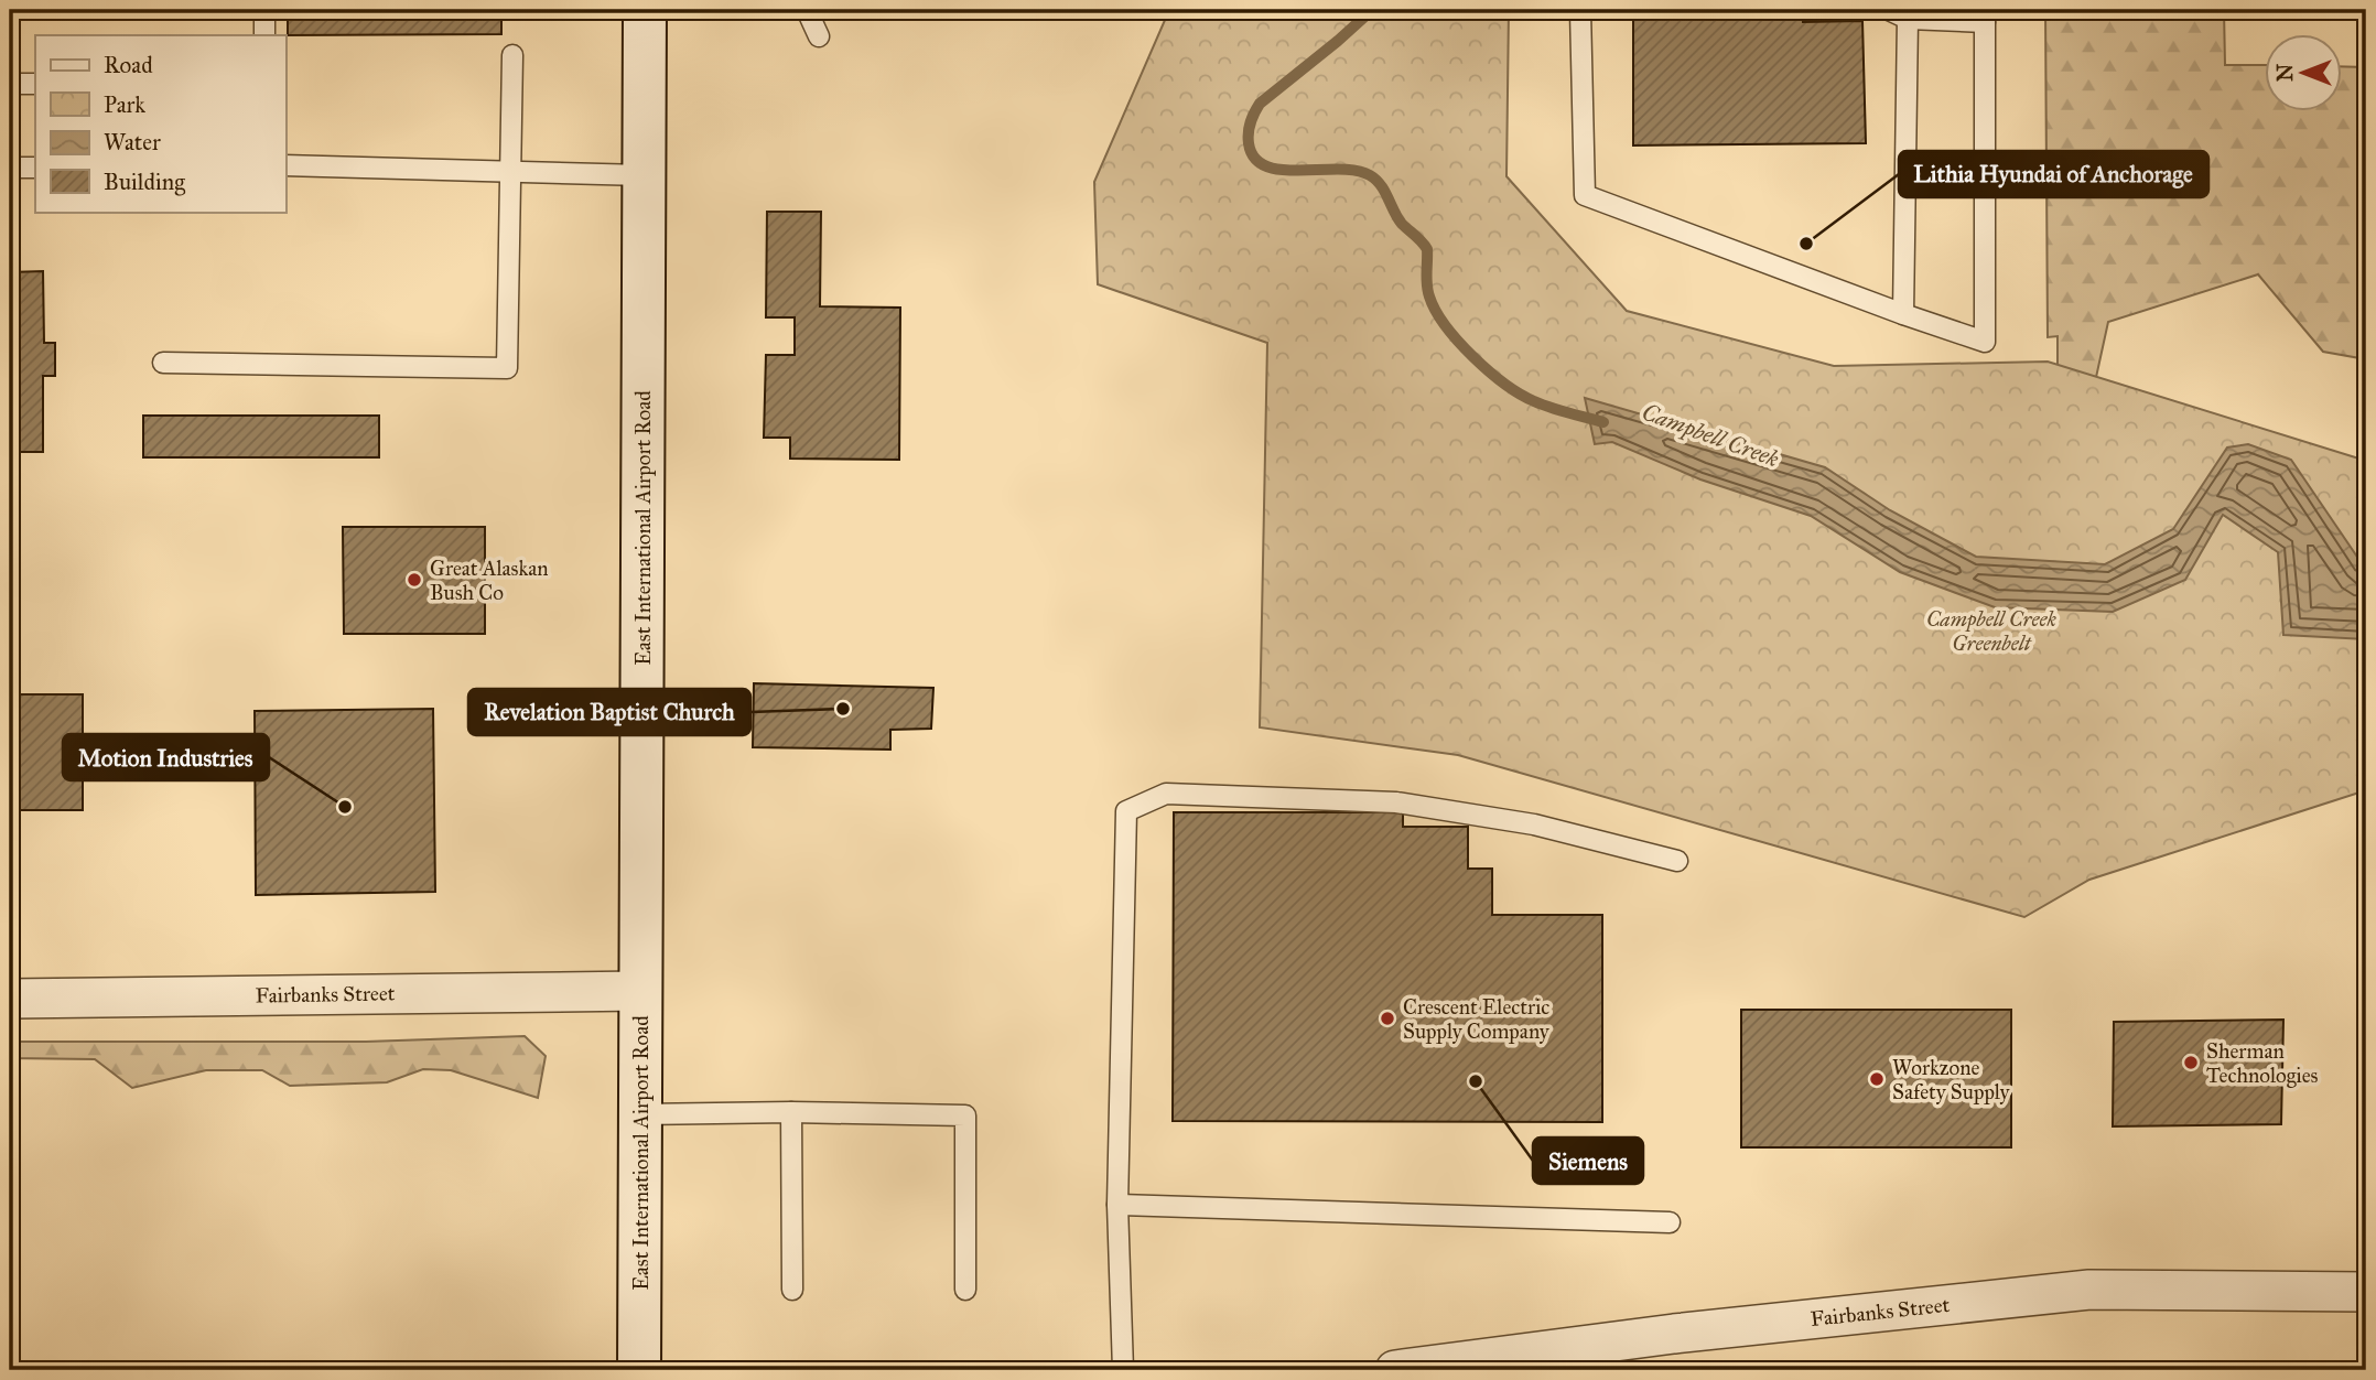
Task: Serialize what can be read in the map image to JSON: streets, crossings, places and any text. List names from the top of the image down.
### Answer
{
  "streets": {
    "main road": ["East International Airport Road"],
    "street": ["Fairbanks Street"]
  },
  "crossings": [
    ["East International Airport Road", "Fairbanks Street"]
  ],
  "water": ["Campbell Creek"],
  "parks": ["Campbell Creek Greenbelt"],
  "places": [
    "Lithia Hyundai of Anchorage",
    "Great Alaskan Bush Co",
    "Revelation Baptist Church",
    "Motion Industries",
    "Crescent Electric Supply Company",
    "Sherman Technologies",
    "Workzone Safety Supply",
    "Siemens"
  ],
  "legend": [
    "Road",
    "Park",
    "Water",
    "Building"
  ],
  "north": "left"
}
